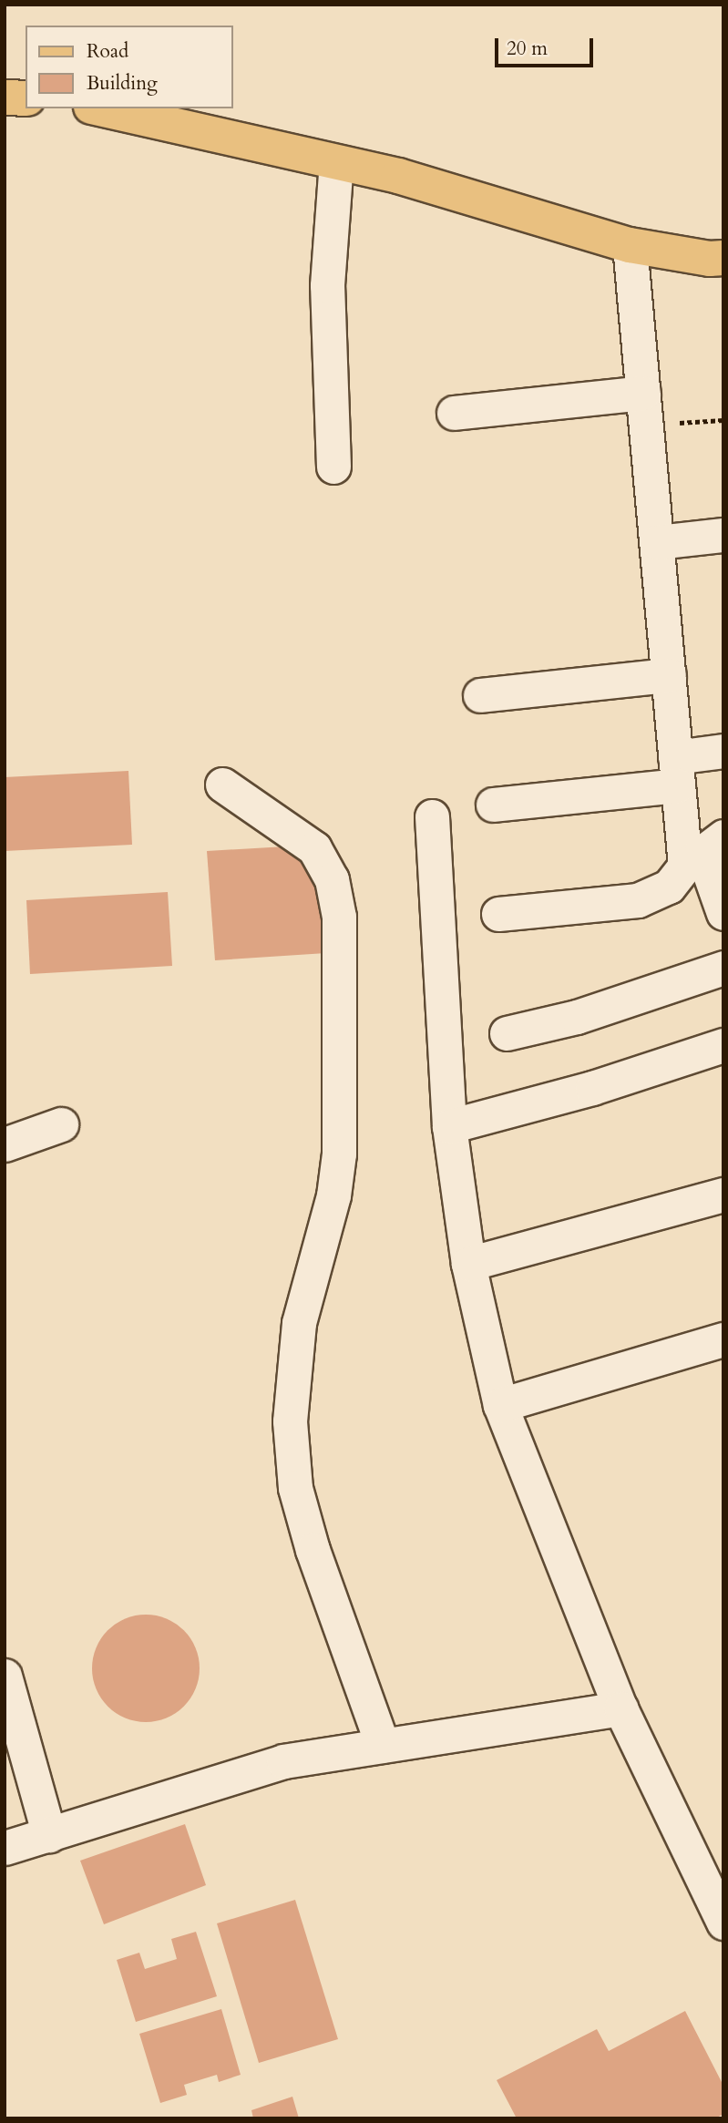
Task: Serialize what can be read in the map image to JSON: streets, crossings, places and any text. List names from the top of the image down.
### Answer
{
  "legend": ["Road", "Building"],
  "scale_bar": "20 m"
}
